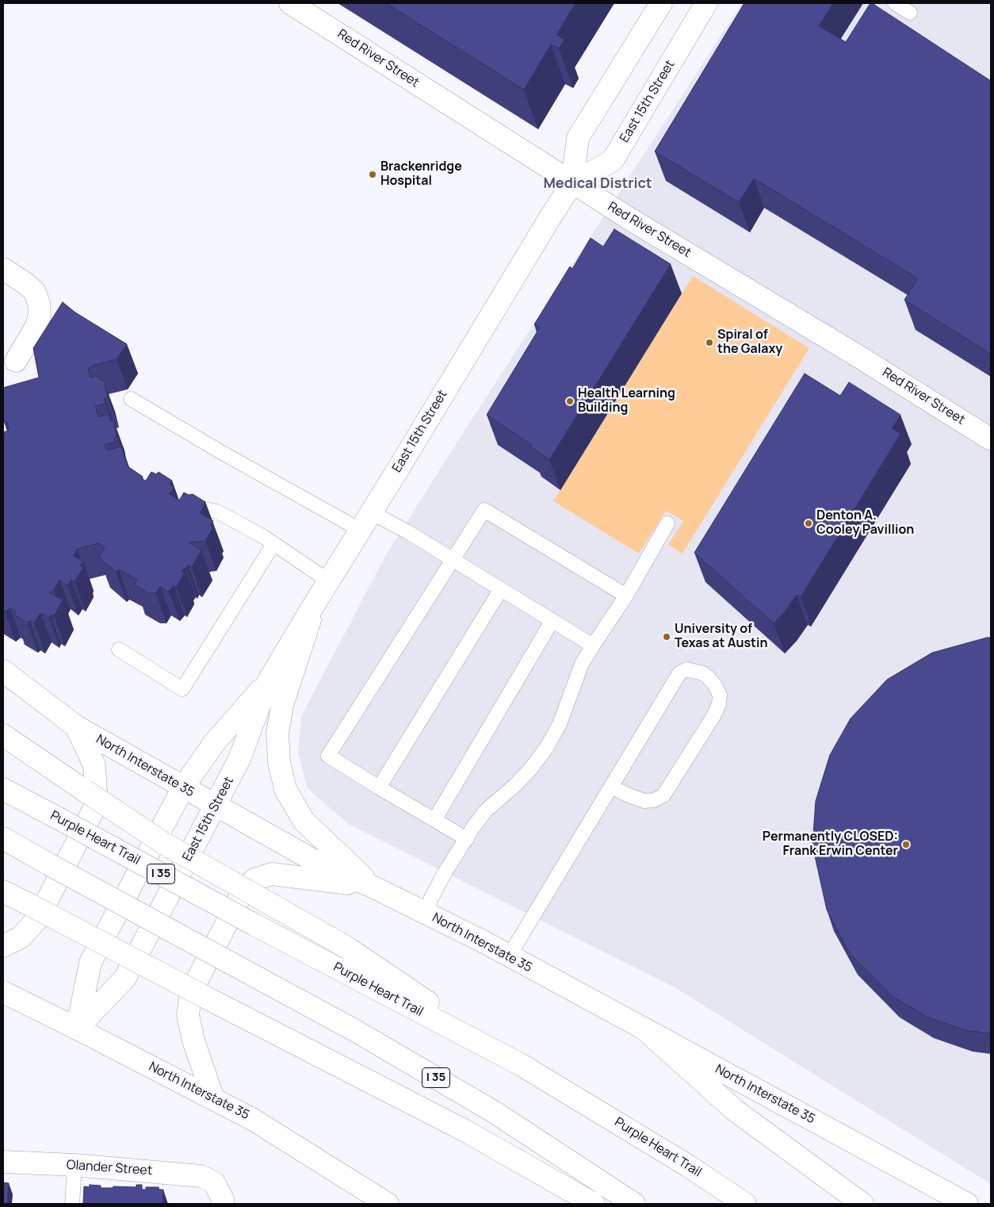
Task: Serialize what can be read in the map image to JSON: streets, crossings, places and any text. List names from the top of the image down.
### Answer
{
  "streets": {
    "main road": [
      "Red River Street",
      "East 15th Street",
      "North Interstate 35",
      "Purple Heart Trail",
      "I 35",
      "Olander Street"
    ]
  },
  "crossings": [
    ["Red River Street", "East 15th Street"],
    ["East 15th Street", "North Interstate 35"]
  ],
  "districts": ["Medical District"],
  "places": [
    "Brackenridge Hospital",
    "Spiral of the Galaxy",
    "Health Learning Building",
    "Denton A. Cooley Pavillion",
    "University of Texas at Austin",
    "Permanently CLOSED: Frank Erwin Center"
  ]
}
